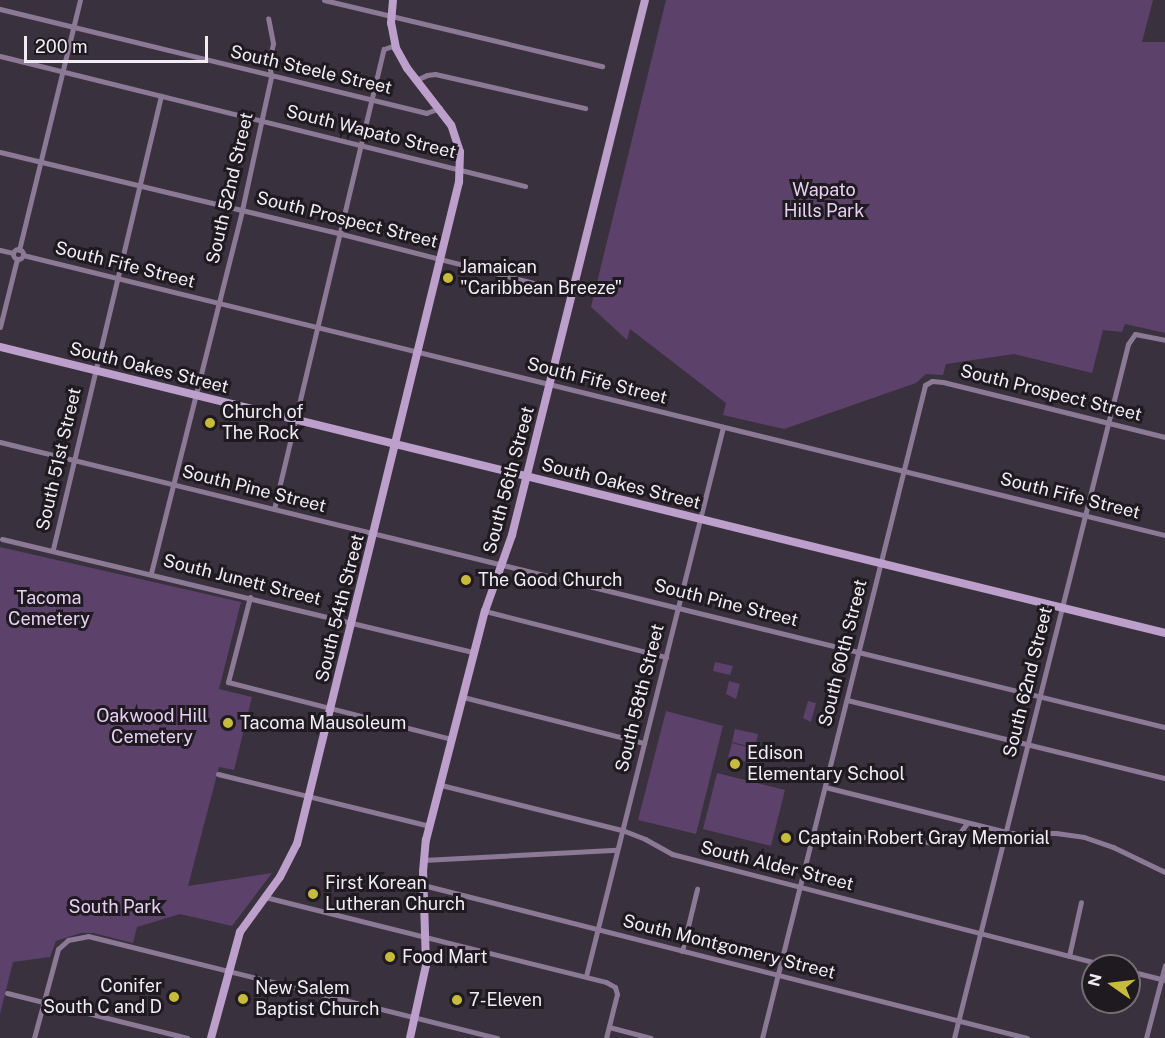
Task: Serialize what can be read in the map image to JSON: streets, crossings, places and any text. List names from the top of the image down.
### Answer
{
  "streets": {
    "street": [
      "South Steele Street",
      "South Wapato Street",
      "South 52nd Street",
      "South Prospect Street",
      "South Fife Street",
      "South Oakes Street",
      "South 51st Street",
      "South 56th Street",
      "South Pine Street",
      "South Junett Street",
      "South 54th Street",
      "South 60th Street",
      "South 62nd Street",
      "South 58th Street",
      "South Alder Street",
      "South Montgomery Street"
    ]
  },
  "crossings": [
    ["South Steele Street", "South 52nd Street"],
    ["South Wapato Street", "South 52nd Street"],
    ["South Wapato Street", "South 51st Street"],
    ["South Wapato Street", "South 54th Street"],
    ["South 52nd Street", "South Prospect Street"],
    ["South 52nd Street", "South Fife Street"],
    ["South 52nd Street", "South Oakes Street"],
    ["South 52nd Street", "South Pine Street"],
    ["South 52nd Street", "South Junett Street"],
    ["South Prospect Street", "South 51st Street"],
    ["South Prospect Street", "South 54th Street"],
    ["South Prospect Street", "South 60th Street"],
    ["South Prospect Street", "South 62nd Street"],
    ["South Fife Street", "South 51st Street"],
    ["South Fife Street", "South 56th Street"],
    ["South Fife Street", "South 54th Street"],
    ["South Fife Street", "South 60th Street"],
    ["South Fife Street", "South 62nd Street"],
    ["South Fife Street", "South 58th Street"],
    ["South Oakes Street", "South 51st Street"],
    ["South Oakes Street", "South 56th Street"],
    ["South Oakes Street", "South 54th Street"],
    ["South Oakes Street", "South 60th Street"],
    ["South Oakes Street", "South 62nd Street"],
    ["South Oakes Street", "South 58th Street"],
    ["South 51st Street", "South Pine Street"],
    ["South 51st Street", "South Junett Street"],
    ["South 56th Street", "South Pine Street"],
    ["South 56th Street", "South Junett Street"],
    ["South 56th Street", "South Alder Street"],
    ["South 56th Street", "South Montgomery Street"],
    ["South Pine Street", "South 54th Street"],
    ["South Pine Street", "South 60th Street"],
    ["South Pine Street", "South 62nd Street"],
    ["South Pine Street", "South 58th Street"],
    ["South Junett Street", "South 54th Street"],
    ["South 60th Street", "South Alder Street"],
    ["South 60th Street", "South Montgomery Street"],
    ["South 62nd Street", "South Alder Street"],
    ["South 62nd Street", "South Montgomery Street"],
    ["South 58th Street", "South Alder Street"],
    ["South 58th Street", "South Montgomery Street"]
  ],
  "parks": [
    "Wapato Hills Park",
    "Tacoma Cemetery",
    "Oakwood Hill Cemetery",
    "South Park"
  ],
  "places": [
    "Jamaican \"Caribbean Breeze\"",
    "Church of The Rock",
    "The Good Church",
    "Tacoma Mausoleum",
    "Edison Elementary School",
    "Captain Robert Gray Memorial",
    "First Korean Lutheran Church",
    "Food Mart",
    "Conifer South C and D",
    "New Salem Baptist Church",
    "7-Eleven"
  ],
  "scale_bar": "200 m",
  "north": "left"
}
